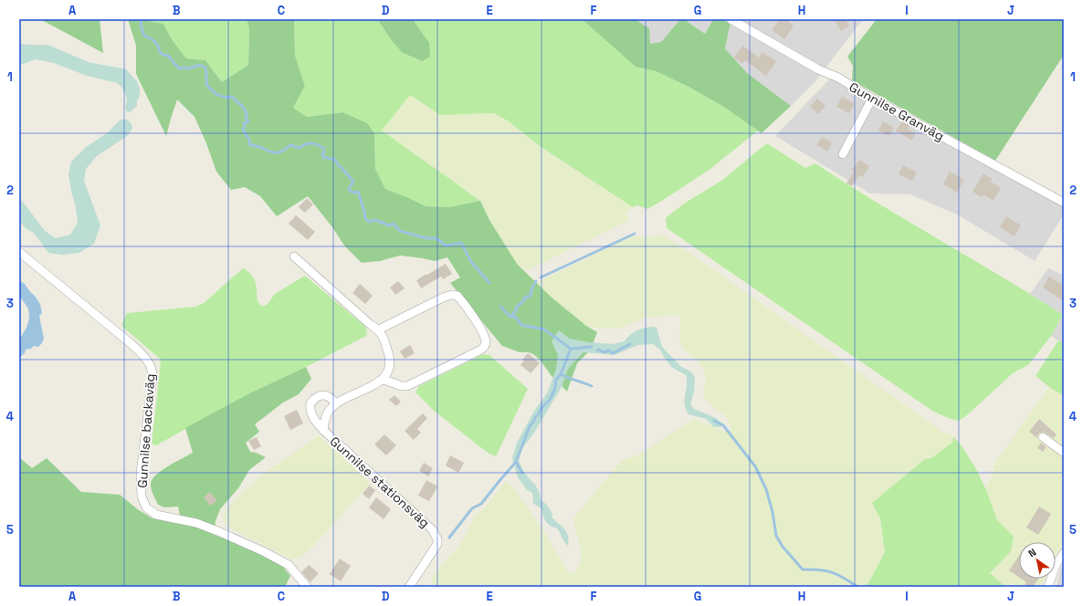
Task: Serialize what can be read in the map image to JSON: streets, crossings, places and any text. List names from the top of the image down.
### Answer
{
  "streets": {
    "street": ["Gunnilse Granväg", "Gunnilse backaväg", "Gunnilse stationsväg"]
  },
  "north": "top left",
  "grid": {
    "columns": [
      "A",
      "B",
      "C",
      "D",
      "E",
      "F",
      "G",
      "H",
      "I",
      "J"
    ],
    "rows": [
      "1",
      "2",
      "3",
      "4",
      "5"
    ]
  }
}
